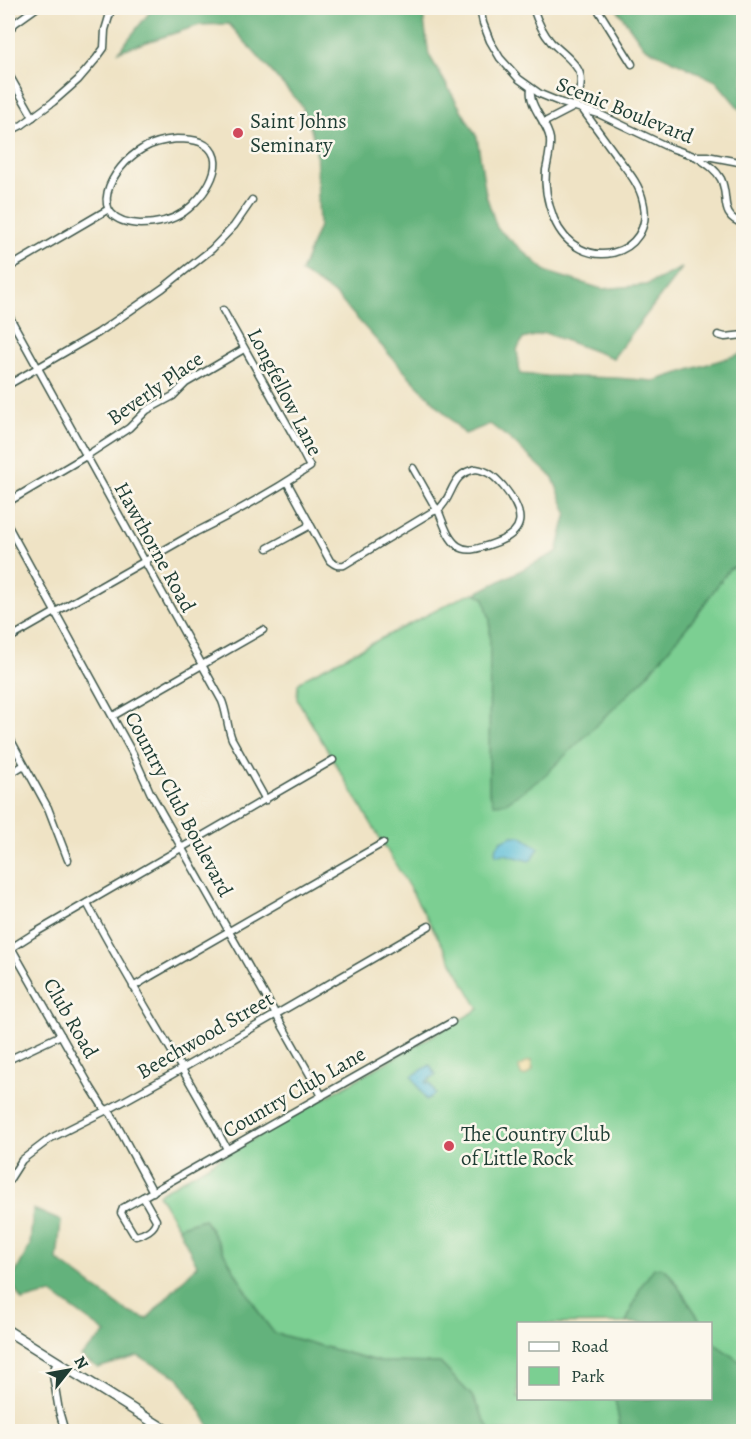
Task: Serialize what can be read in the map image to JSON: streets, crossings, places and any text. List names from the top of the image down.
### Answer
{
  "streets": {
    "street": [
      "Scenic Boulevard",
      "Beverly Place",
      "Longfellow Lane",
      "Hawthorne Road",
      "Country Club Boulevard",
      "Club Road",
      "Beechwood Street",
      "Country Club Lane"
    ]
  },
  "crossings": [
    ["Beverly Place", "Longfellow Lane"],
    ["Beverly Place", "Hawthorne Road"],
    ["Country Club Boulevard", "Beechwood Street"],
    ["Country Club Boulevard", "Country Club Lane"],
    ["Club Road", "Beechwood Street"]
  ],
  "places": ["Saint Johns Seminary", "The Country Club of Little Rock"],
  "legend": ["Road", "Park"],
  "north": "top right"
}
